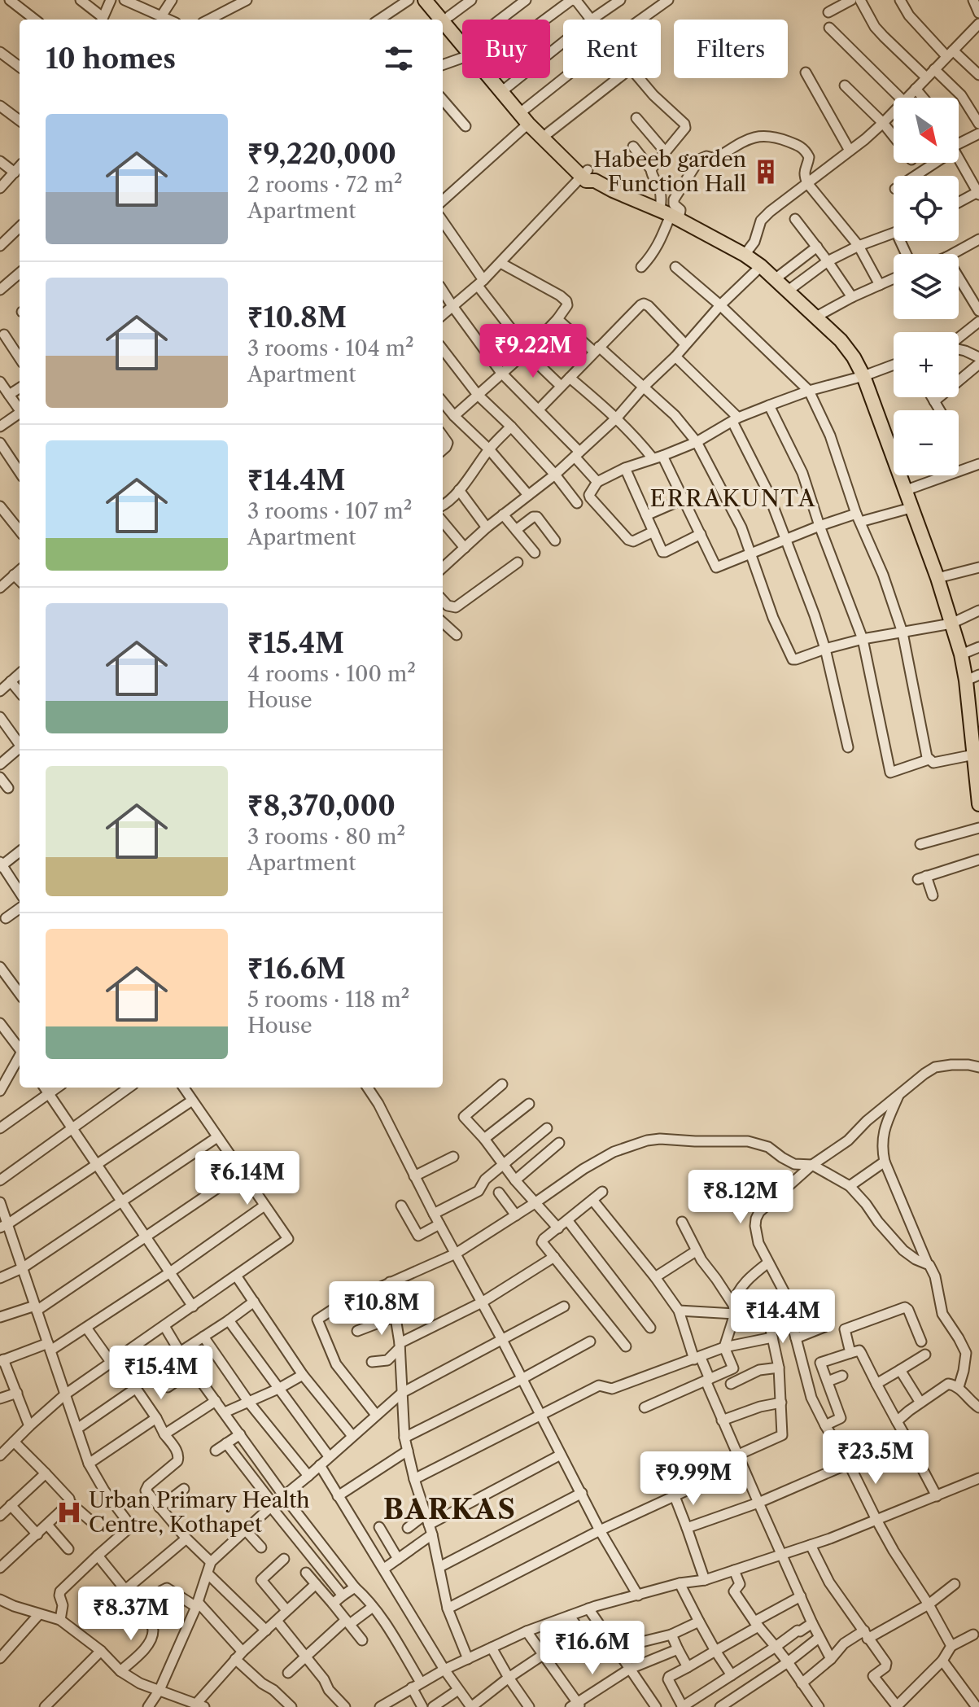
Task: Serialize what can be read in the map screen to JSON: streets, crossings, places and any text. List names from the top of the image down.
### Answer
{
  "districts": ["ERRAKUNTA", "BARKAS"],
  "places": {
    "building": ["Habeeb garden Function Hall"],
    "hospital": ["Urban Primary Health Centre, Kothapet"]
  },
  "north": "bottom right",
  "page": {
    "chip": ["Buy", "Rent", "Filters"],
    "heading": "10 homes",
    "map_buttons": ["+", "−"],
    "list": [
      {
        "name": "₹9,220,000",
        "note": "2 rooms · 72 m² · Apartment"
      },
      {
        "name": "₹10.8M",
        "note": "3 rooms · 104 m² · Apartment"
      },
      {
        "name": "₹14.4M",
        "note": "3 rooms · 107 m² · Apartment"
      },
      {
        "name": "₹15.4M",
        "note": "4 rooms · 100 m² · House"
      },
      {
        "name": "₹8,370,000",
        "note": "3 rooms · 80 m² · Apartment"
      },
      {
        "name": "₹16.6M",
        "note": "5 rooms · 118 m² · House"
      }
    ],
    "price": [
      "₹9.22M",
      "₹6.14M",
      "₹8.12M",
      "₹10.8M",
      "₹14.4M",
      "₹15.4M",
      "₹23.5M",
      "₹9.99M",
      "₹8.37M",
      "₹16.6M"
    ]
  }
}
